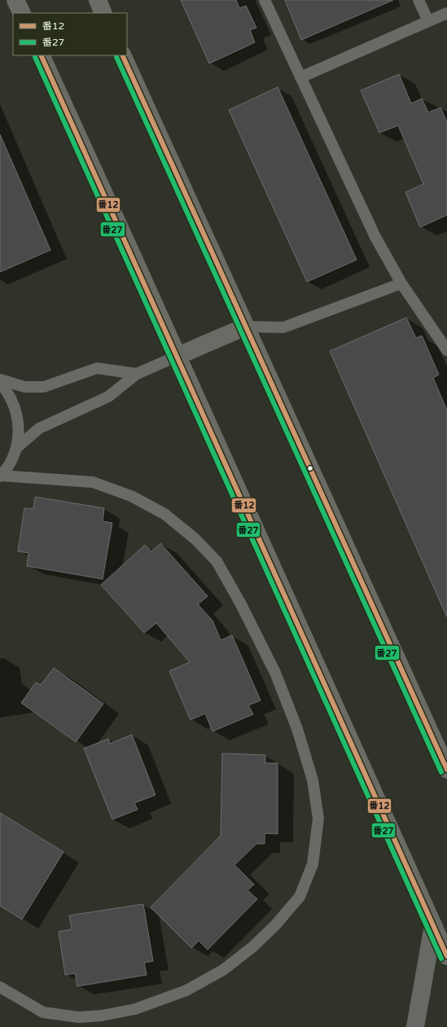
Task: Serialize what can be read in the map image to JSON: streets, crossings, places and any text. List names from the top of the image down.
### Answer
{
  "lines": ["transit line 番12", "transit line 番27"],
  "legend": ["番12", "番27"]
}
